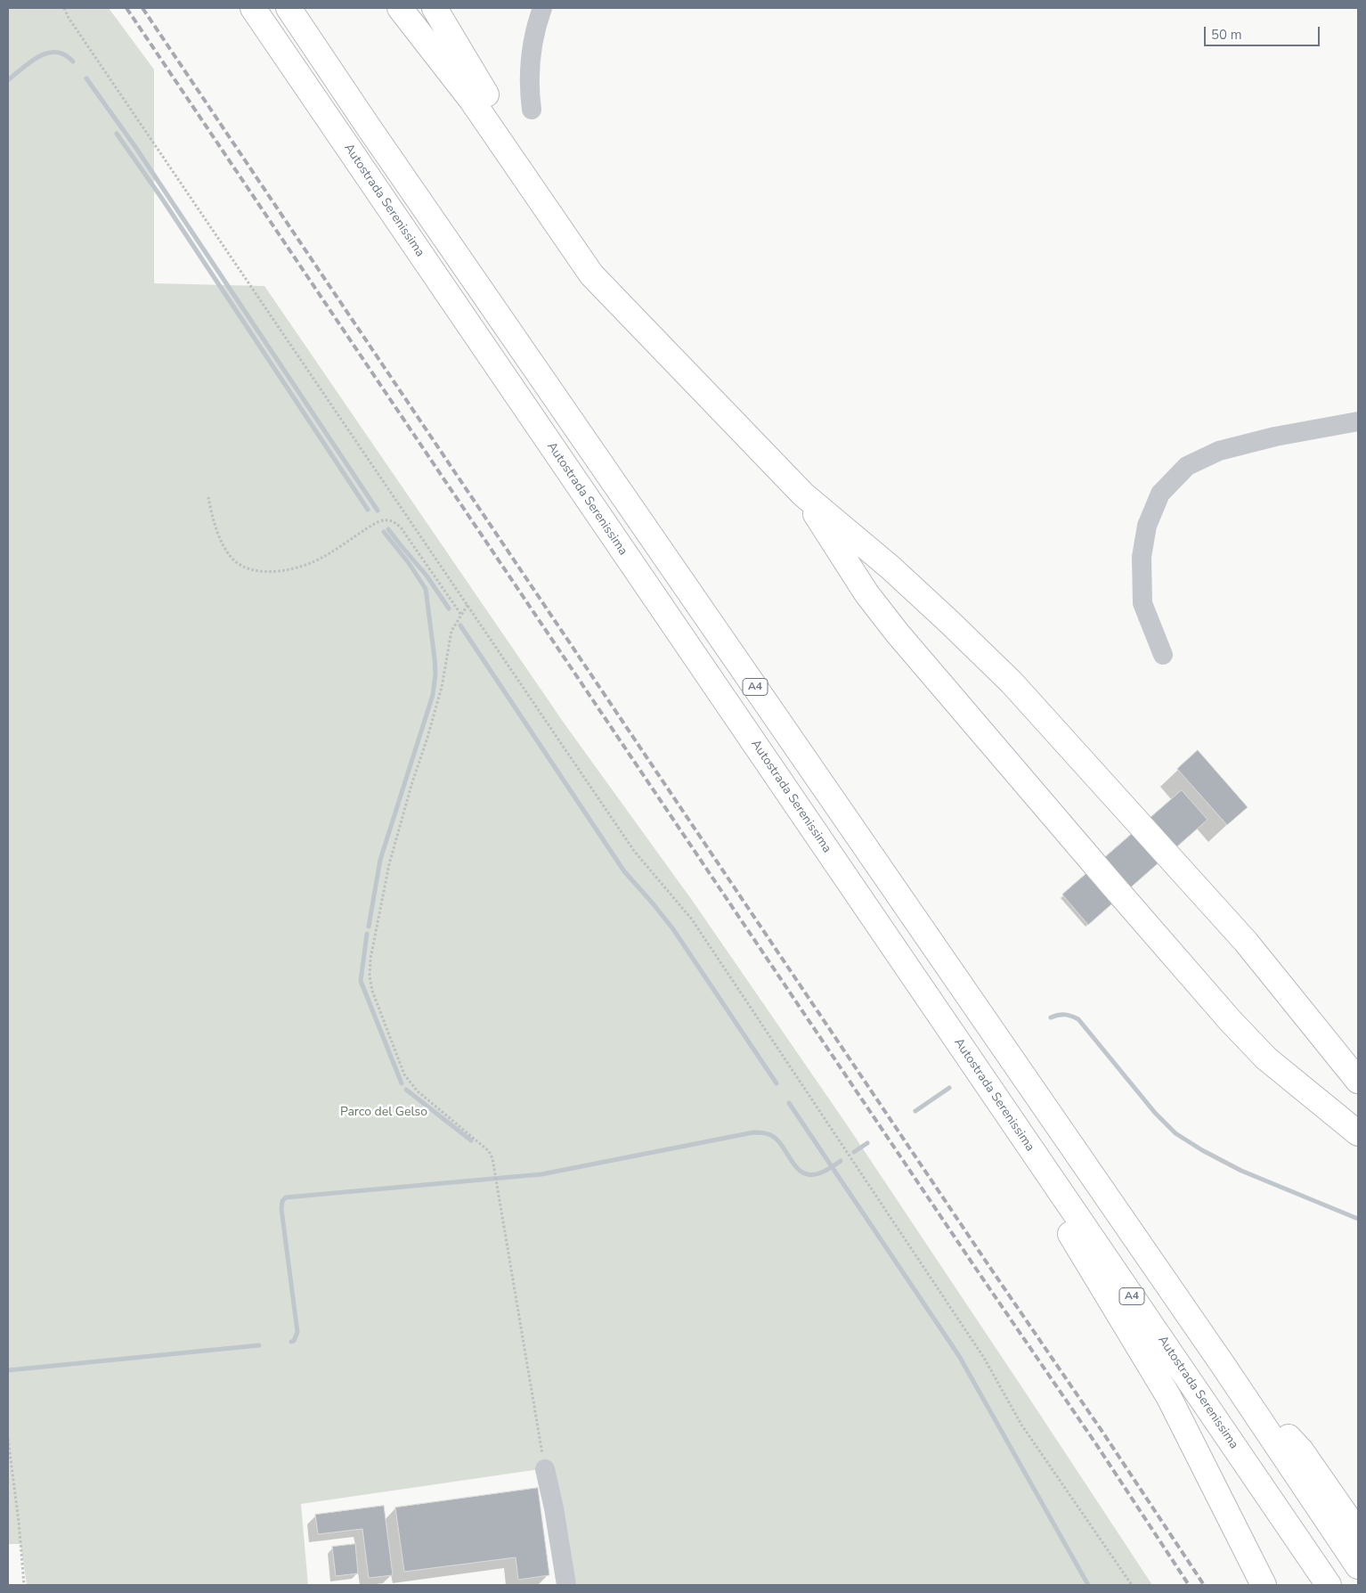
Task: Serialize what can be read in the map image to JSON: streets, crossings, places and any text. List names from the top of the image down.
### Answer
{
  "streets": {
    "highway": ["Autostrada Serenissima", "A4"]
  },
  "parks": ["Parco del Gelso"],
  "scale_bar": "50 m"
}
